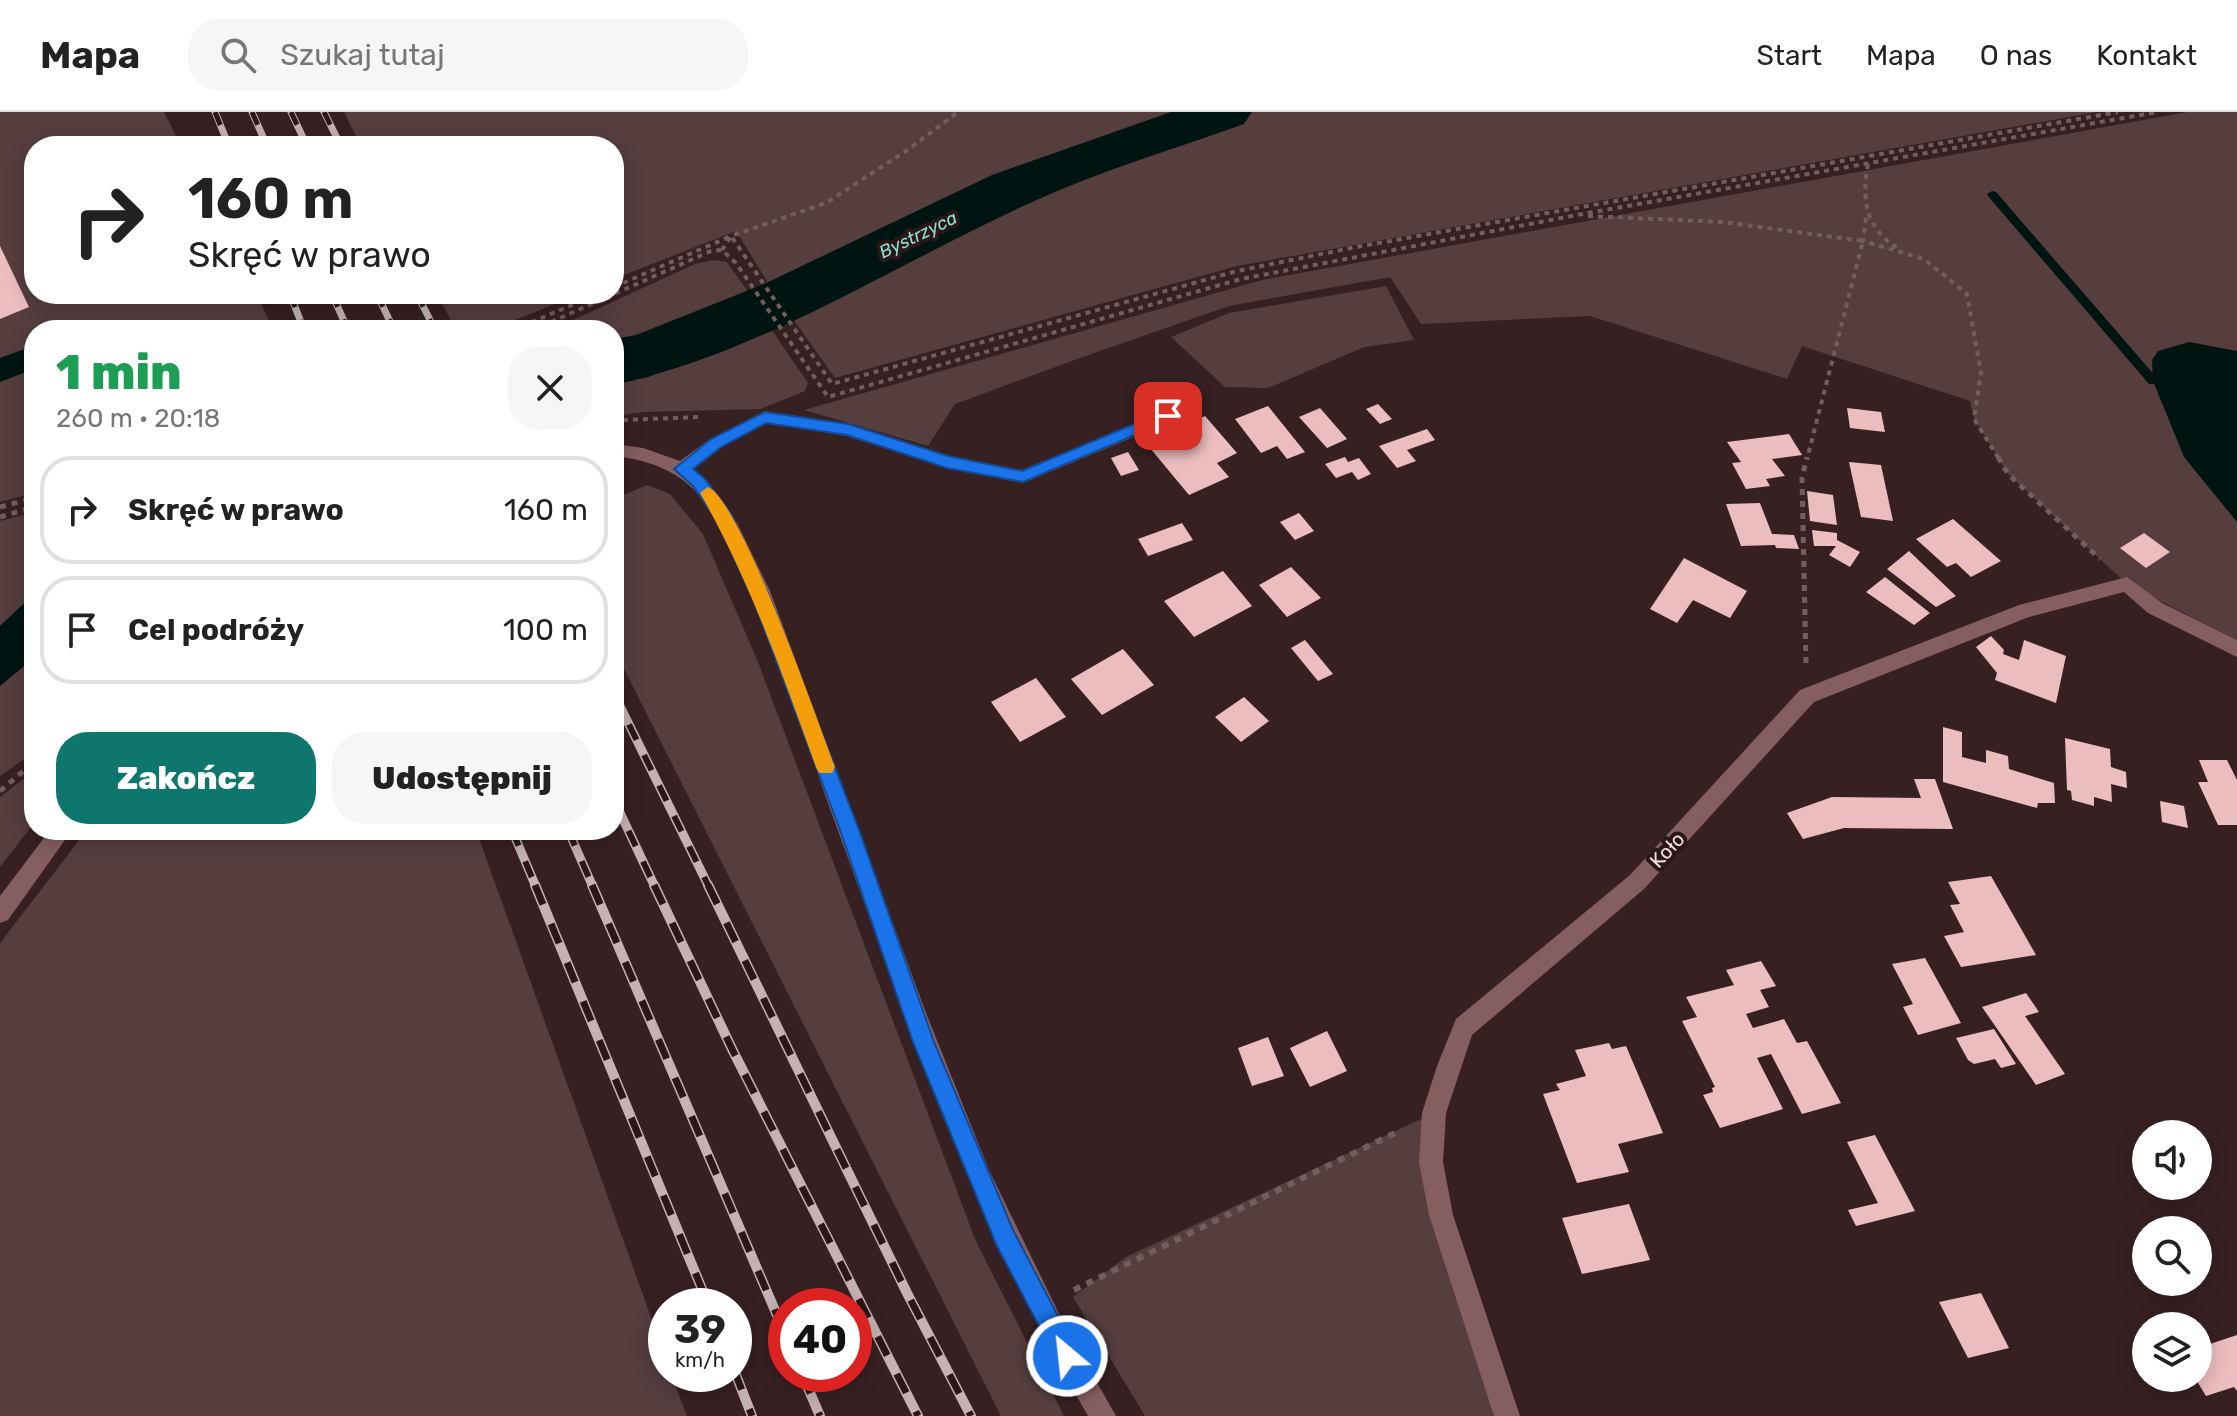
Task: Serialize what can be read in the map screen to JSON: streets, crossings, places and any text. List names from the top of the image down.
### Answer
{
  "streets": {
    "street": ["Koło"]
  },
  "water": ["Bystrzyca"],
  "page": {
    "header": "Mapa",
    "search": "Szukaj tutaj",
    "nav": [
      "Start",
      "Mapa",
      "O nas",
      "Kontakt"
    ],
    "turn": ["160 m", "Skręć w prawo"],
    "heading": ["1 min", "260 m · 20:18"],
    "list": [
      {
        "name": "Skręć w prawo",
        "value": "160 m"
      },
      {
        "name": "Cel podróży",
        "value": "100 m"
      }
    ],
    "buttons": ["Zakończ", "Udostępnij"],
    "speed": "39 km/h",
    "limit": "40"
  }
}
